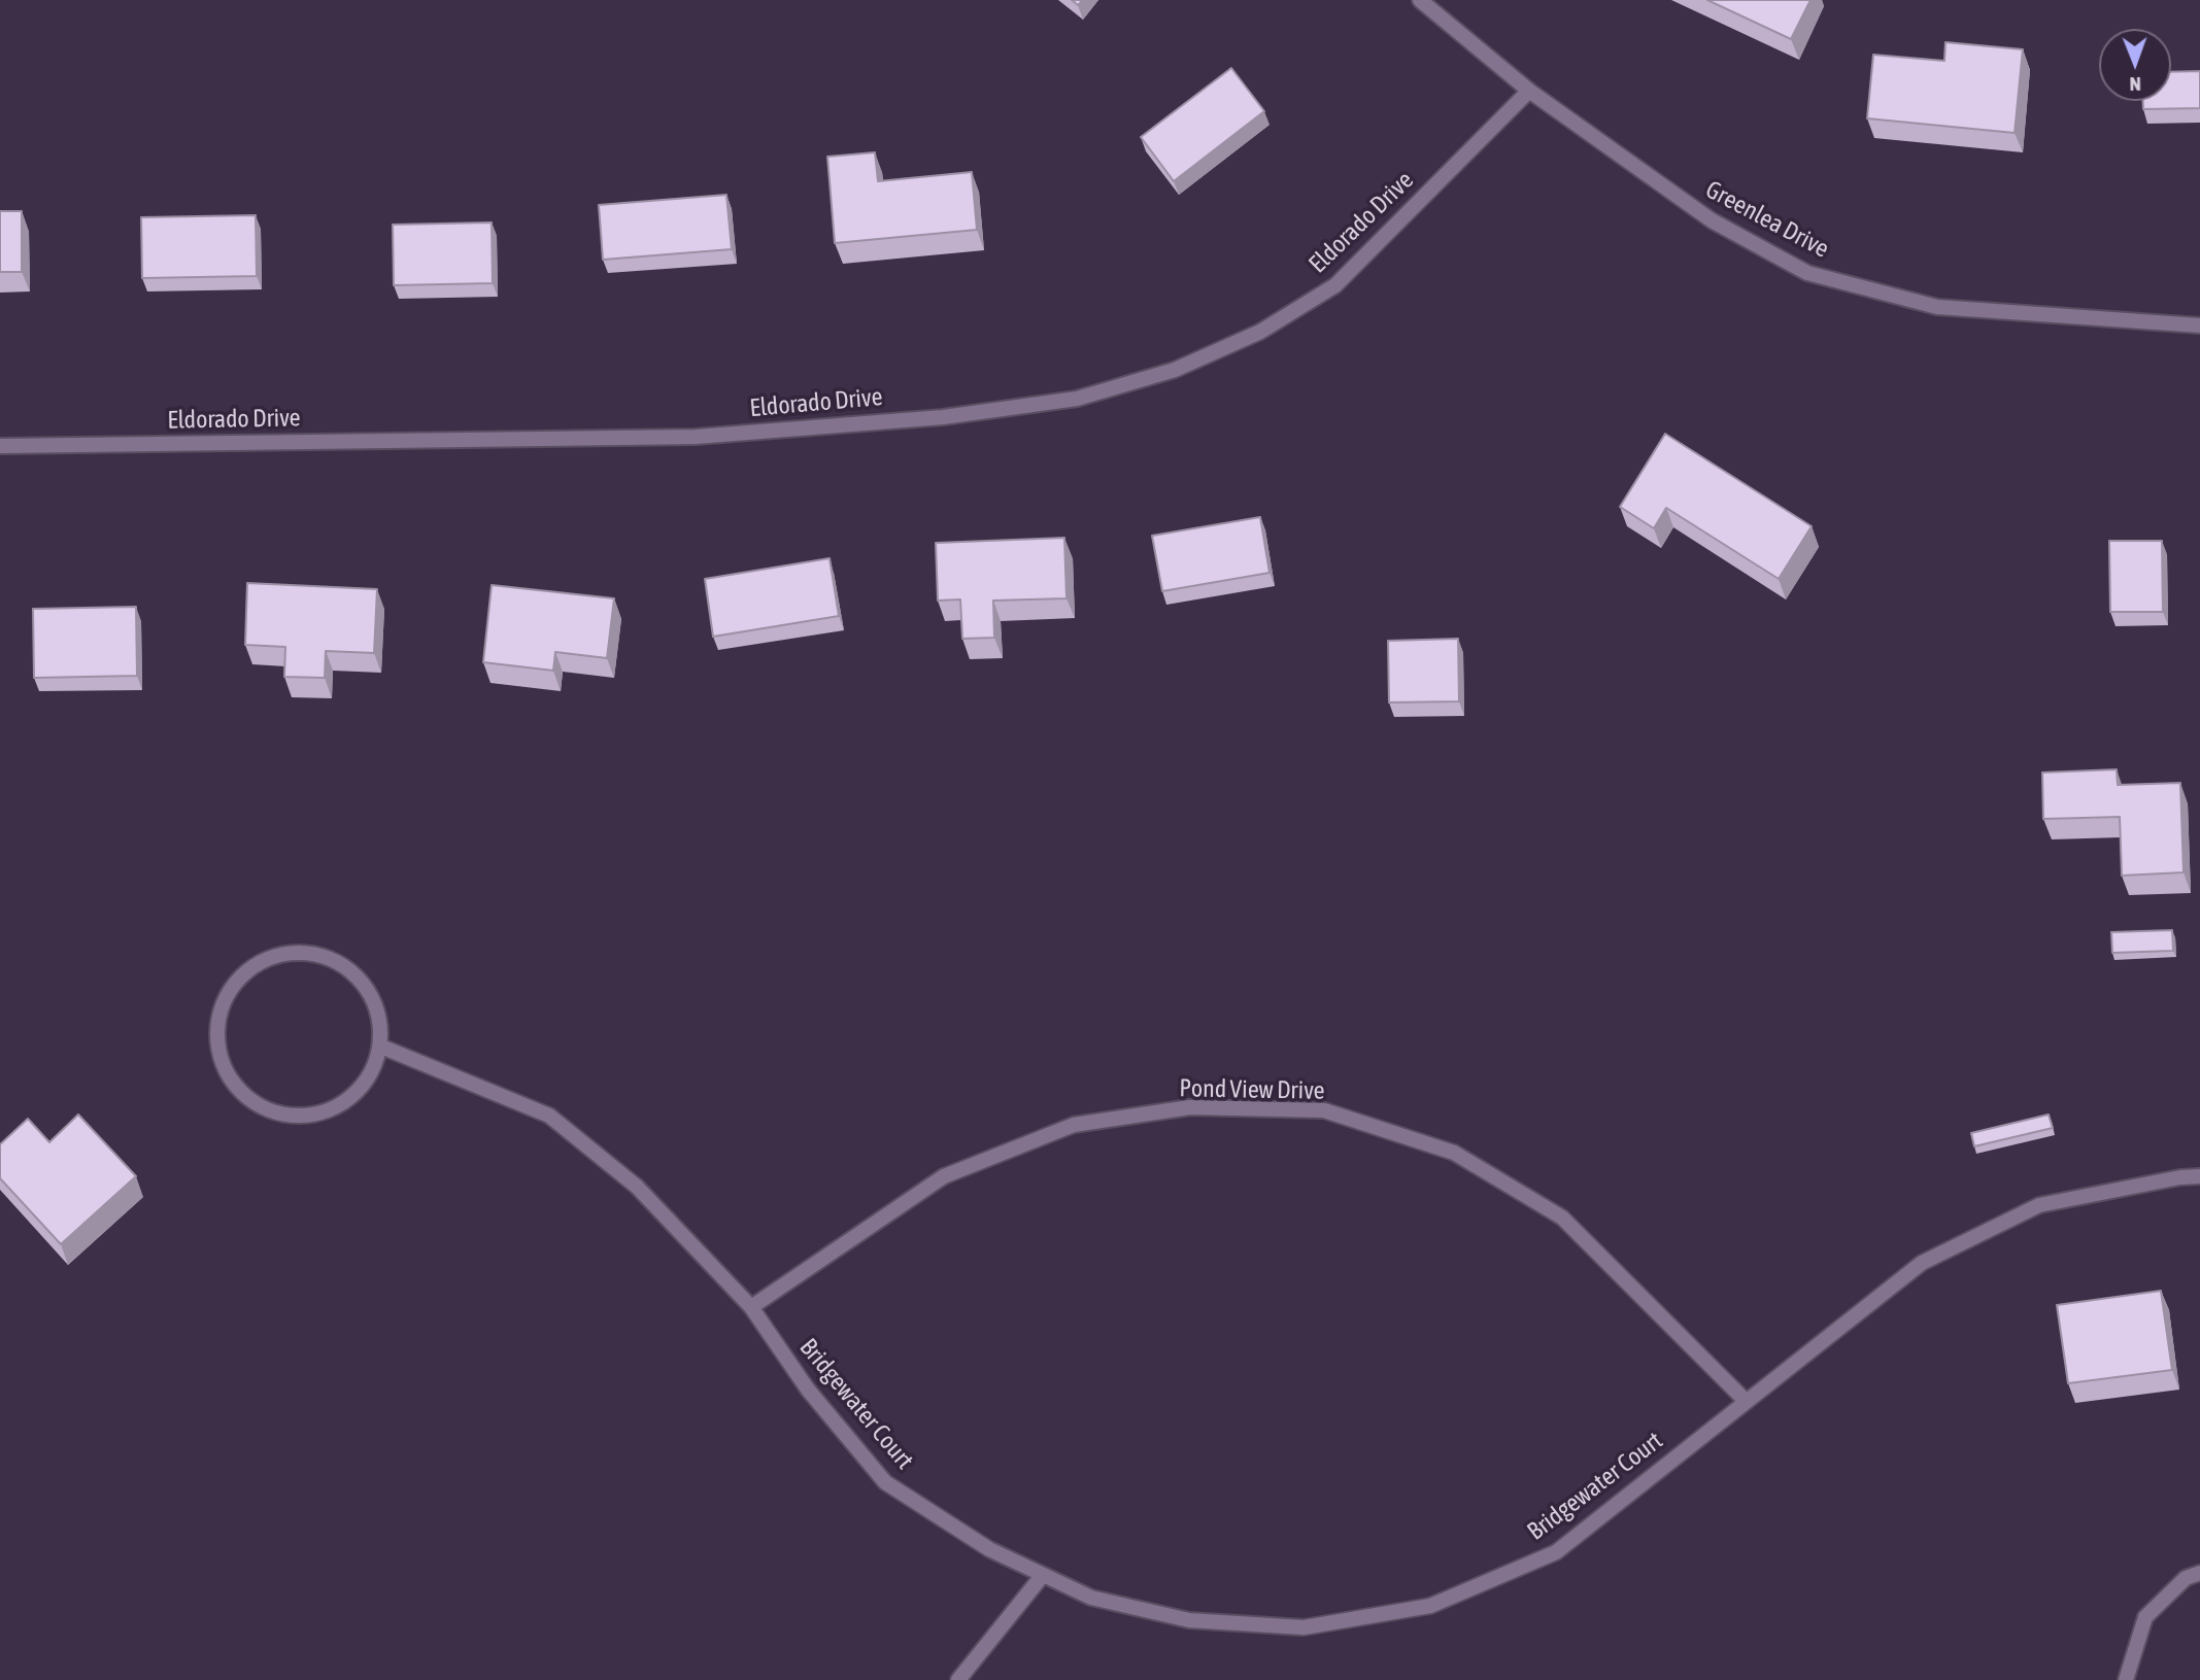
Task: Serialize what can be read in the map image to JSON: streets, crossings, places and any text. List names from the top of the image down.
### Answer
{
  "streets": {
    "street": [
      "Greenlea Drive",
      "Eldorado Drive",
      "Pond View Drive",
      "Bridgewater Court"
    ]
  },
  "crossings": [
    ["Greenlea Drive", "Eldorado Drive"],
    ["Pond View Drive", "Bridgewater Court"]
  ],
  "north": "bottom"
}
